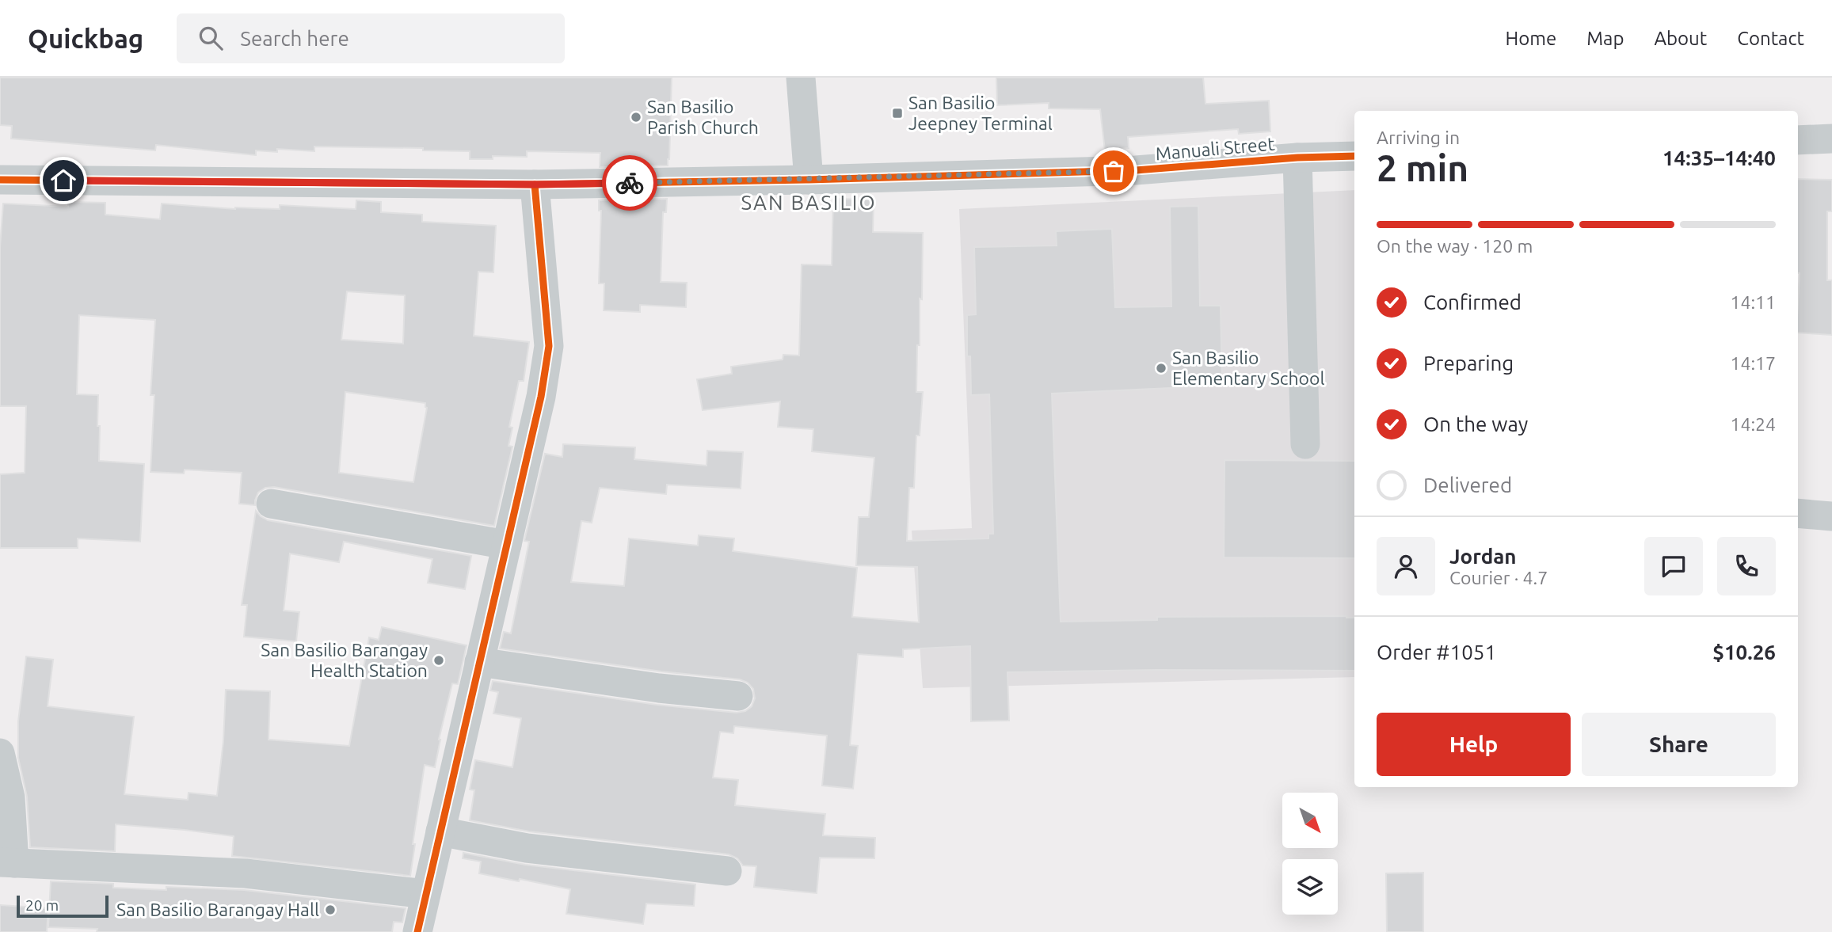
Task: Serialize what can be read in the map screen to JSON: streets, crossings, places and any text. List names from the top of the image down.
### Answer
{
  "streets": {
    "street": ["Manuali Street"]
  },
  "districts": ["SAN BASILIO"],
  "places": {
    "transit": ["San Basilio Jeepney Terminal"],
    "other": [
      "San Basilio Parish Church",
      "San Basilio Elementary School",
      "San Basilio Barangay Health Station",
      "San Basilio Barangay Hall"
    ]
  },
  "scale_bar": "20 m",
  "north": "bottom right",
  "page": {
    "header": "Quickbag",
    "search": "Search here",
    "nav": [
      "Home",
      "Map",
      "About",
      "Contact"
    ],
    "heading": ["2 min", "Arriving in", "14:35–14:40"],
    "panel": [
      "Jordan",
      "Courier · 4.7",
      "Order #1051",
      "$10.26"
    ],
    "bar": "On the way · 120 m",
    "list": [
      ["Confirmed", "14:11"],
      ["Preparing", "14:17"],
      ["On the way", "14:24"],
      "Delivered"
    ],
    "buttons": ["Help", "Share"],
    "scale": "20 m"
  }
}
